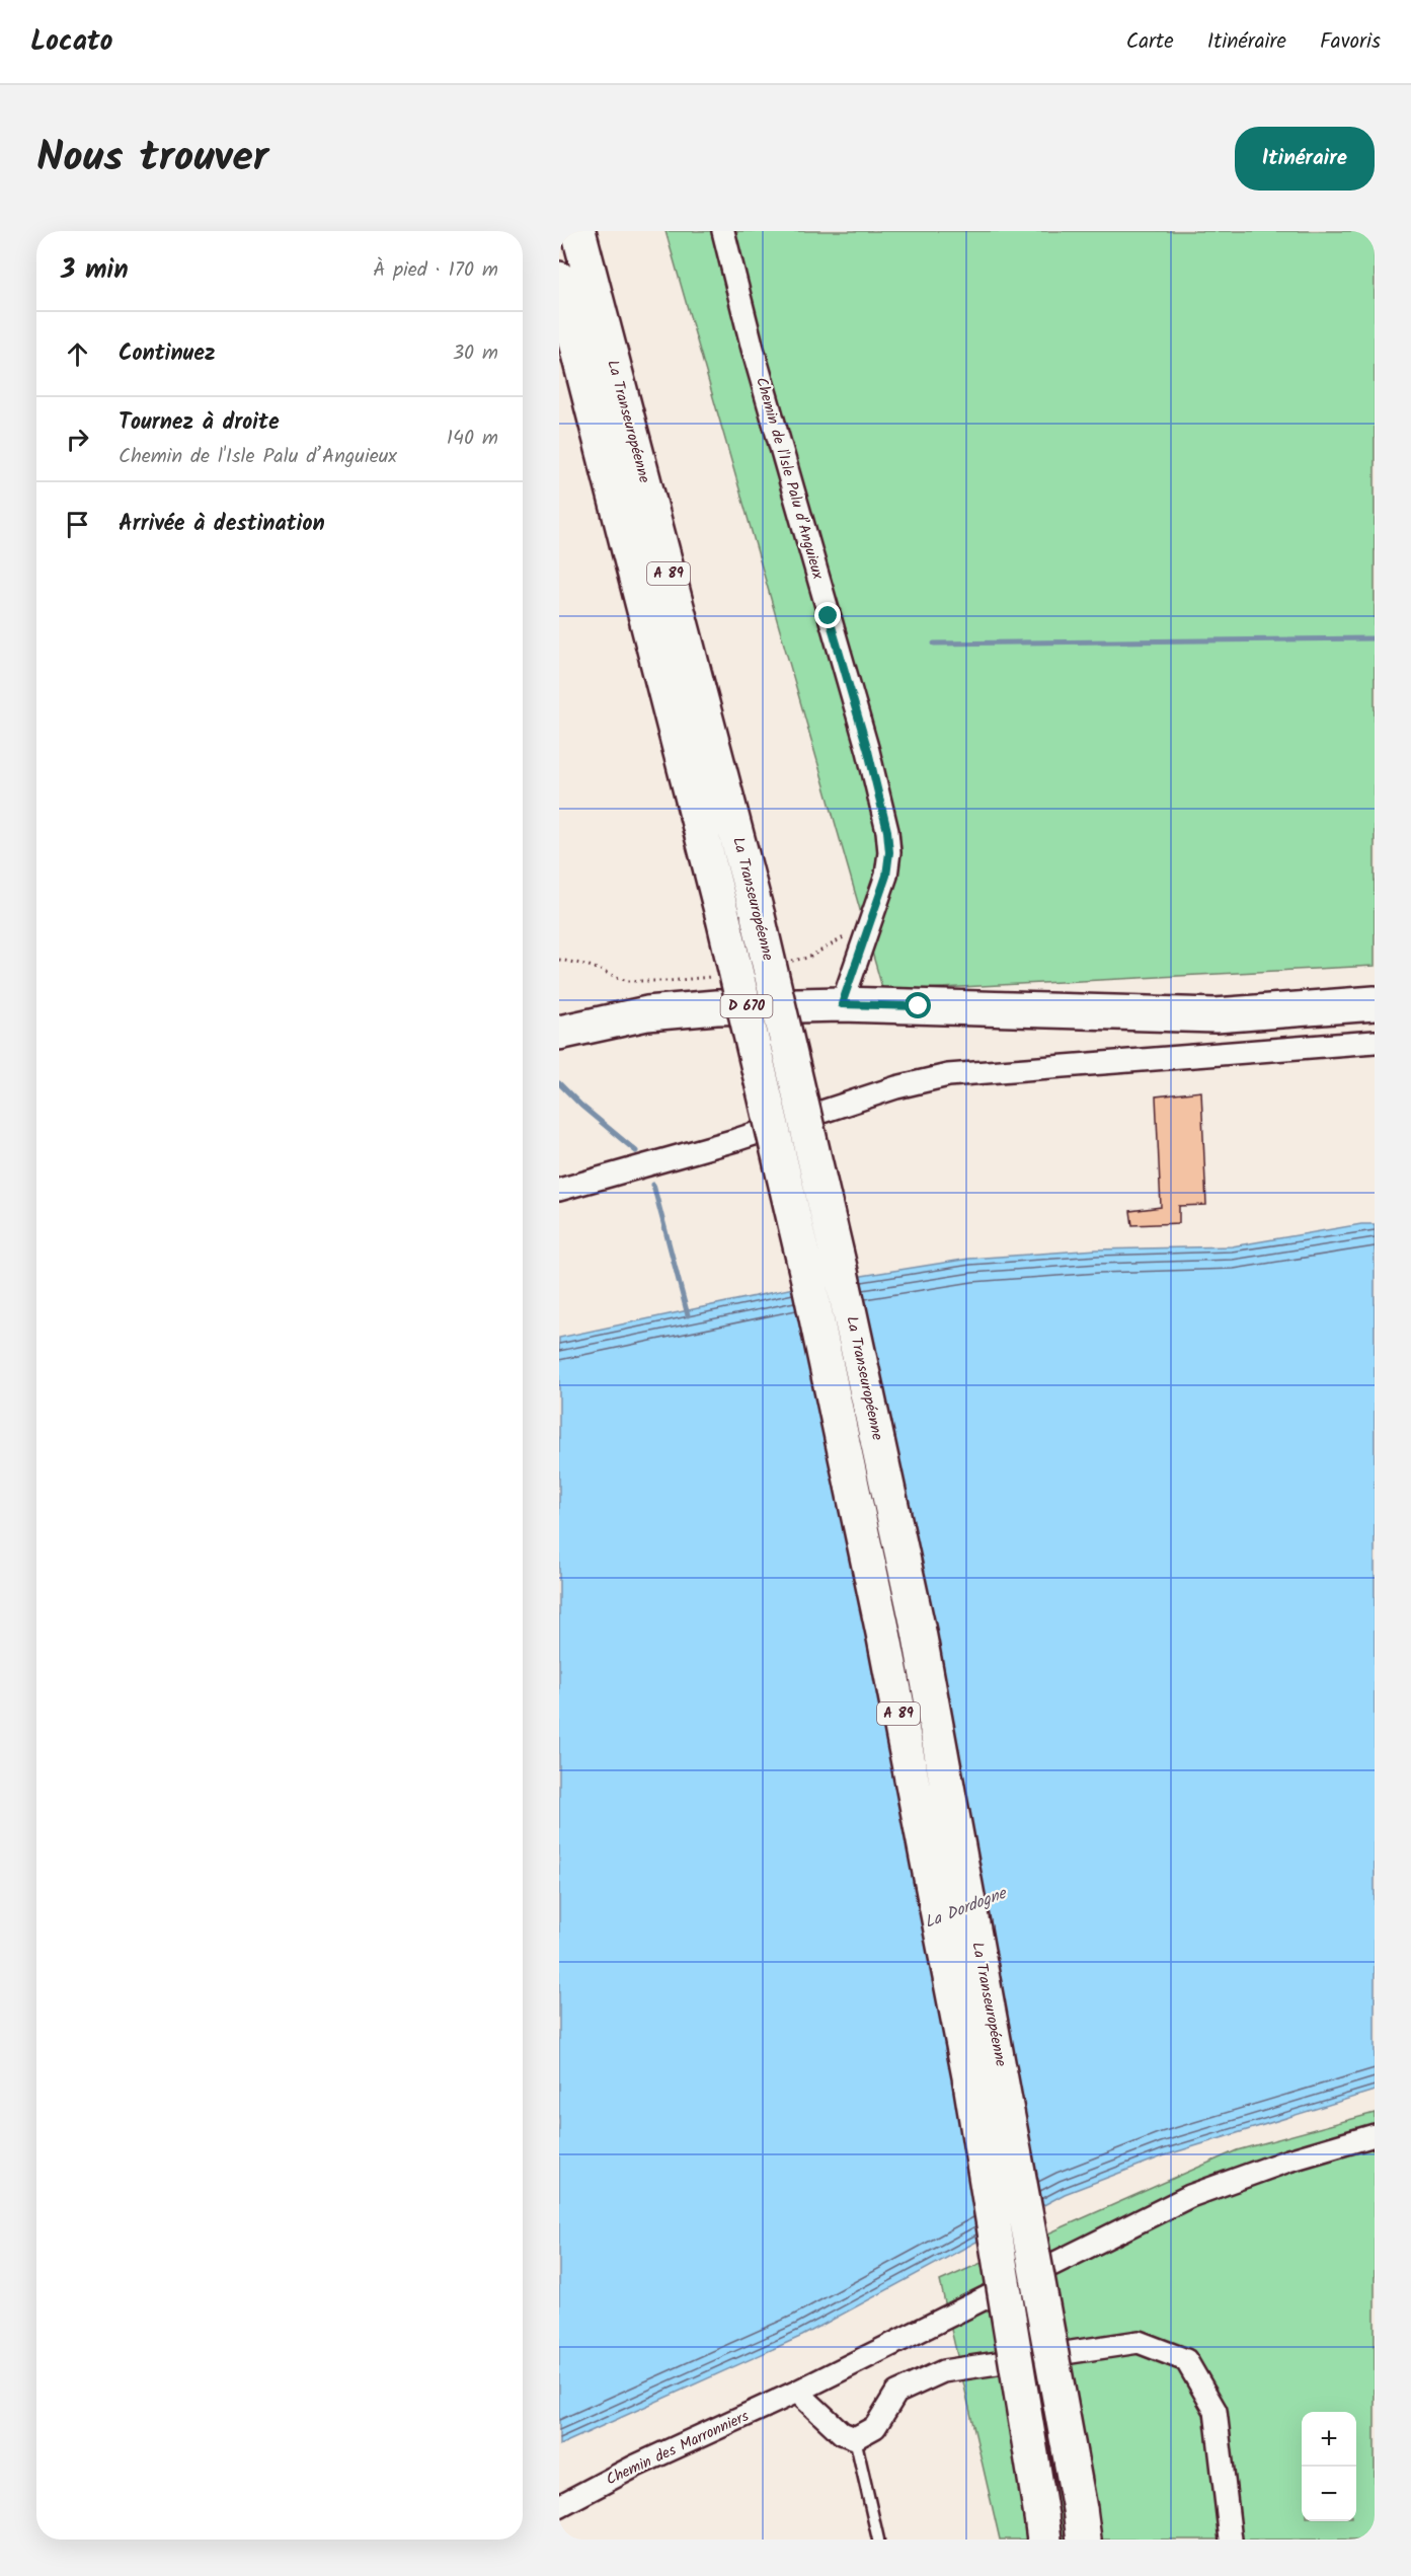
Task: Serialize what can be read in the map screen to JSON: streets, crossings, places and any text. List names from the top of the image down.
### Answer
{
  "streets": {
    "main road": ["La Transeuropéenne", "A 89", "D 670"],
    "street": ["Chemin de l'Isle Palu d’Anguieux", "Chemin des Marronniers"]
  },
  "crossings": [
    ["Chemin de l'Isle Palu d’Anguieux", "D 670"]
  ],
  "water": ["La Dordogne"],
  "page": {
    "header": "Locato",
    "nav": ["Carte", "Itinéraire", "Favoris"],
    "title": "Nous trouver",
    "buttons": "Itinéraire",
    "heading": ["3 min", "À pied · 170 m"],
    "list": [
      ["Continuez", "30 m"],
      ["Tournez à droite", "Chemin de l'Isle Palu d’Anguieux", "140 m"],
      "Arrivée à destination"
    ],
    "map_buttons": ["+", "−"]
  }
}
